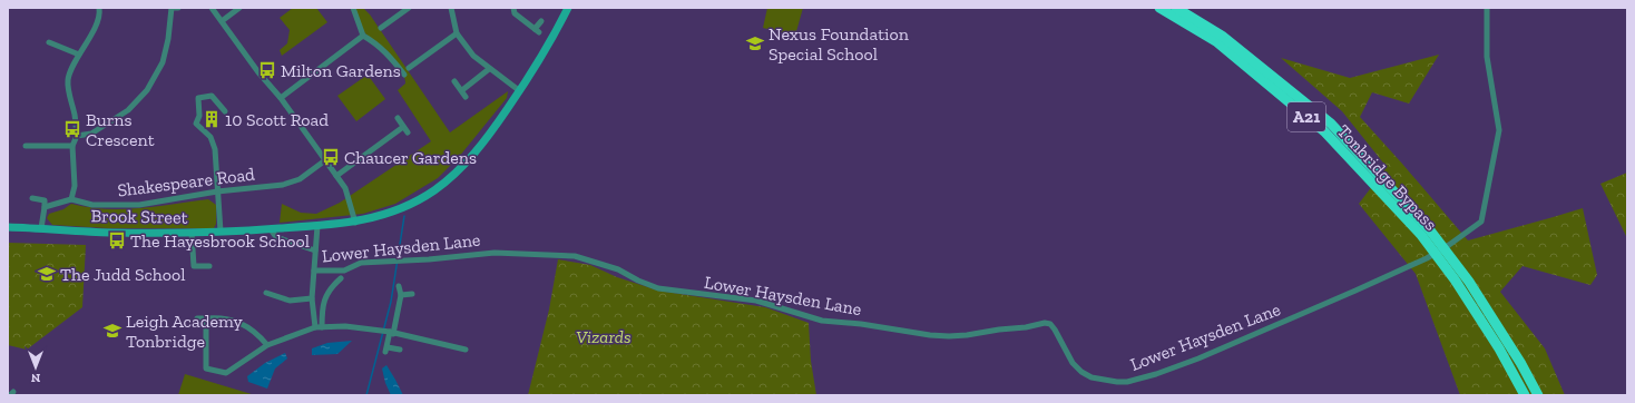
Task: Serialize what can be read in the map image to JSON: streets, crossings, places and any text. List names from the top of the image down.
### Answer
{
  "streets": {
    "highway": ["A21", "Tonbridge Bypass"],
    "street": ["Shakespeare Road", "Brook Street", "Lower Haysden Lane"]
  },
  "crossings": [
    ["Brook Street", "Lower Haysden Lane"]
  ],
  "parks": ["Vizards"],
  "places": {
    "school or university": ["Nexus Foundation Special School", "The Judd School", "Leigh Academy Tonbridge"],
    "bus stop": [
      "Milton Gardens",
      "Burns Crescent",
      "Chaucer Gardens",
      "The Hayesbrook School"
    ],
    "building": ["10 Scott Road"]
  },
  "north": "bottom"
}
